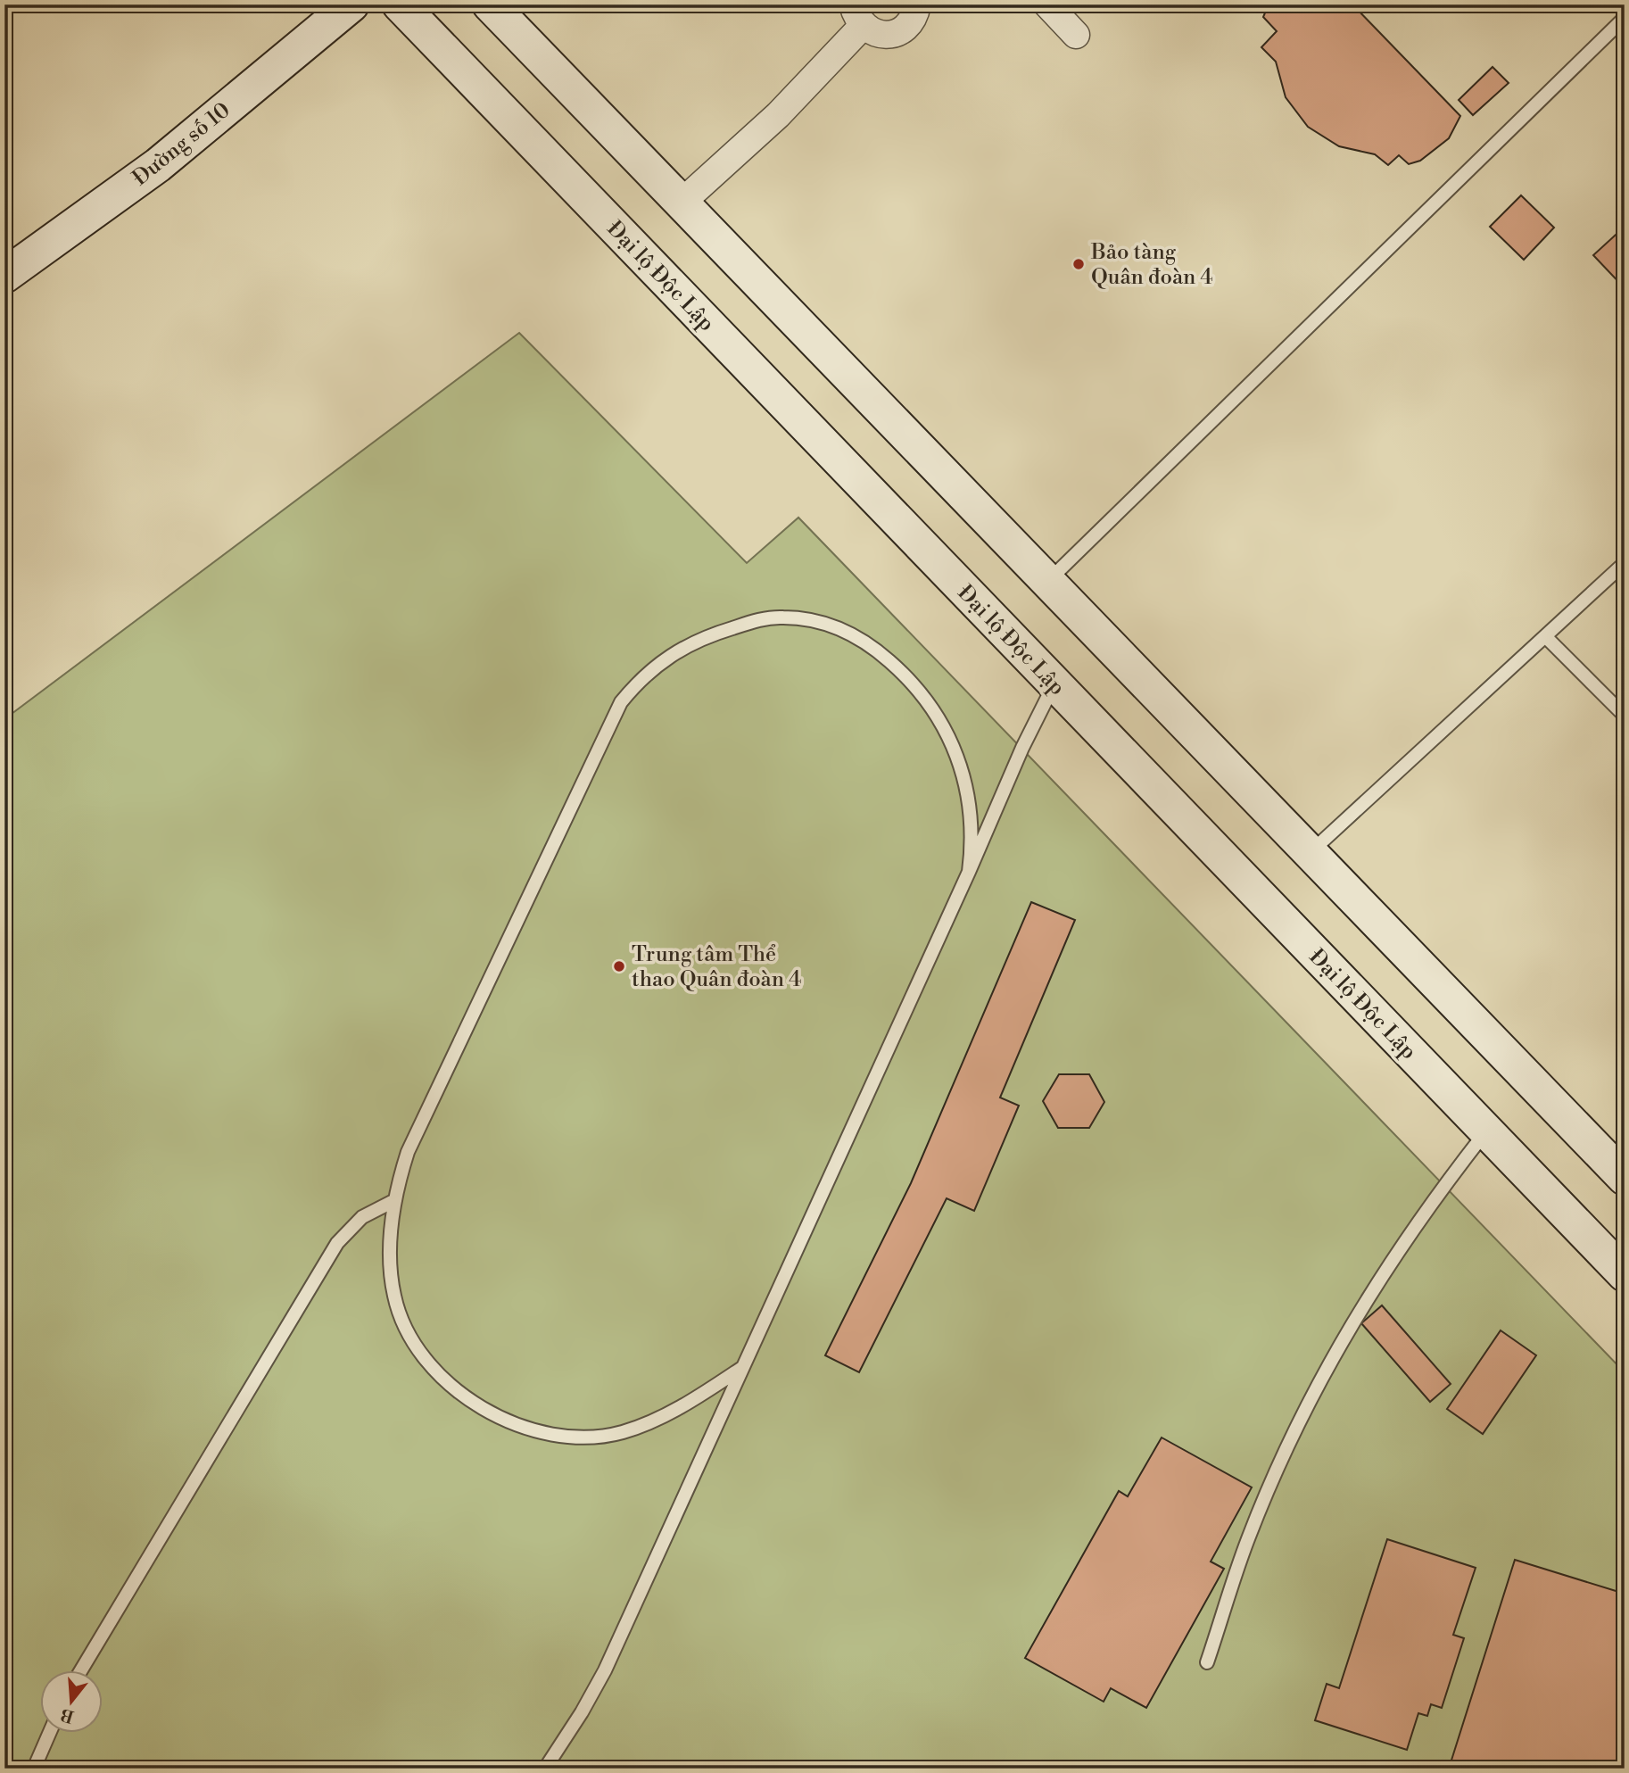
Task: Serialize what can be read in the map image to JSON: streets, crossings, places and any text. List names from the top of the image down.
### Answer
{
  "streets": {
    "main road": ["Đường số 10", "Đại lộ Độc Lập"]
  },
  "places": ["Bảo tàng Quân đoàn 4", "Trung tâm Thể thao Quân đoàn 4"],
  "north": "bottom"
}
